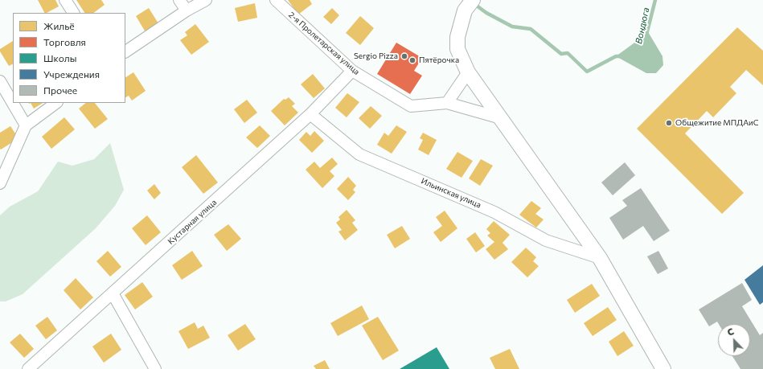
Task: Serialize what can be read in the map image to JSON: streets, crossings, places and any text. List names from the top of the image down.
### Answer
{
  "streets": {
    "street": ["2-я Пролетарская улица", "Ильинская улица", "Кустарная улица"]
  },
  "crossings": [
    ["2-я Пролетарская улица", "Кустарная улица"],
    ["Ильинская улица", "Кустарная улица"]
  ],
  "water": ["Вондюга"],
  "places": ["Sergio Pizza", "Пятёрочка", "Общежитие МПДАиС"],
  "legend": [
    "Жильё",
    "Торговля",
    "Школы",
    "Учреждения",
    "Прочее"
  ],
  "north": "top left"
}
